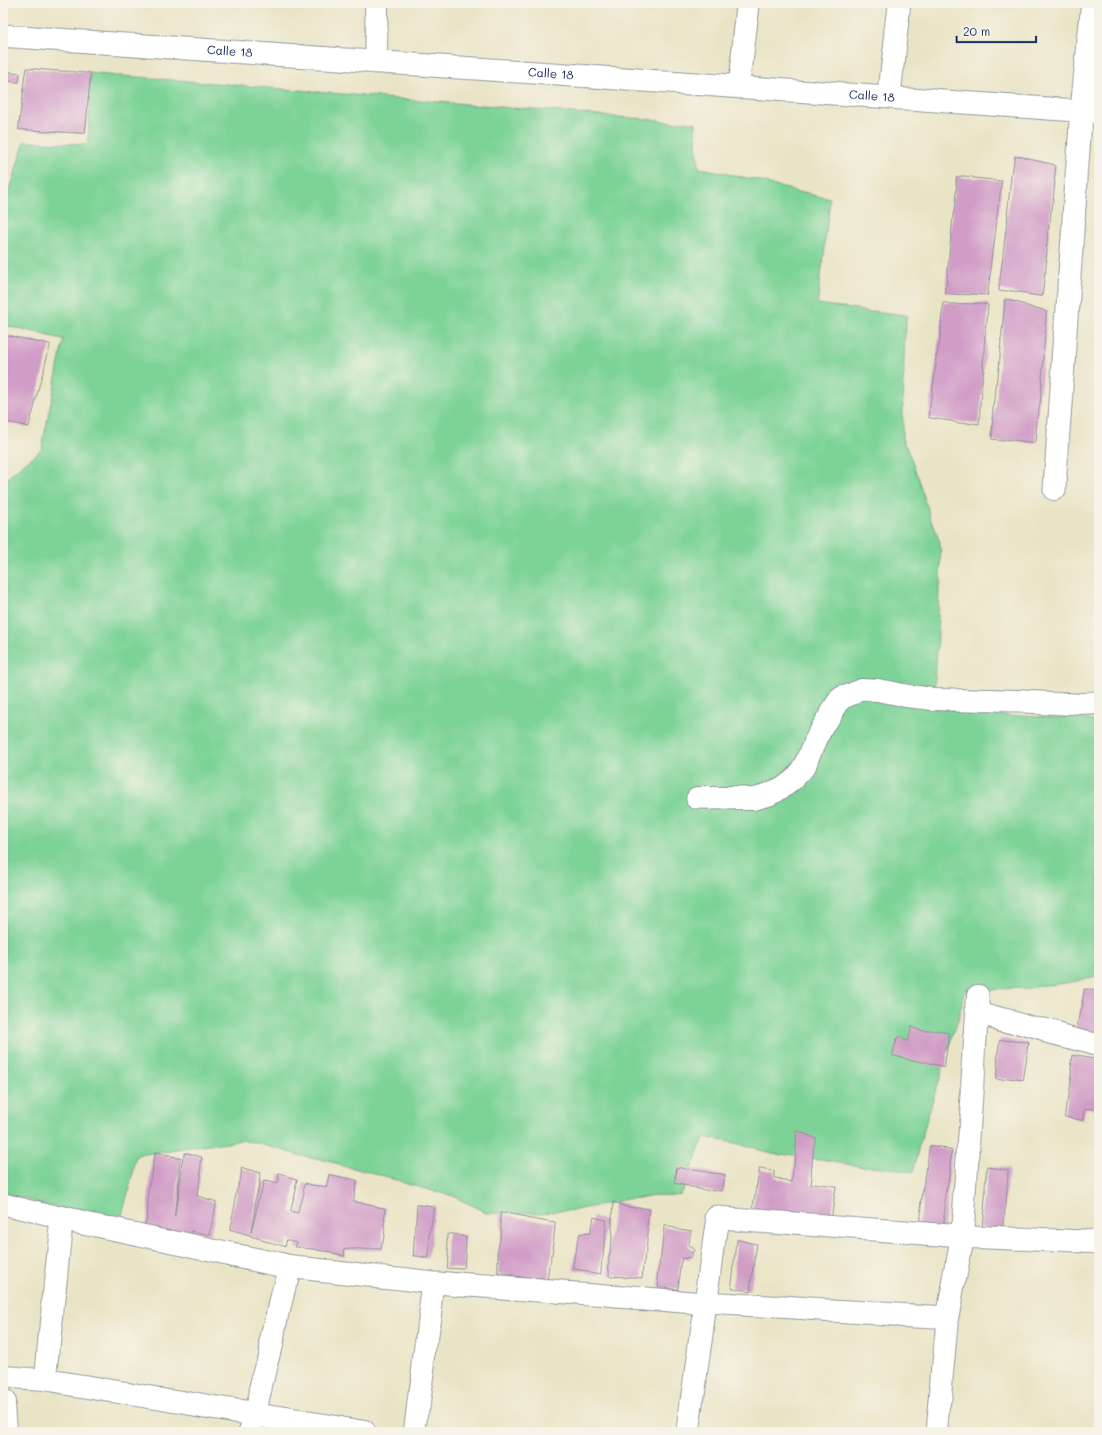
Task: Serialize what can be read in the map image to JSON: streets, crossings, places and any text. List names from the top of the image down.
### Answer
{
  "streets": {
    "street": ["Calle 18"]
  },
  "scale_bar": "20 m"
}
